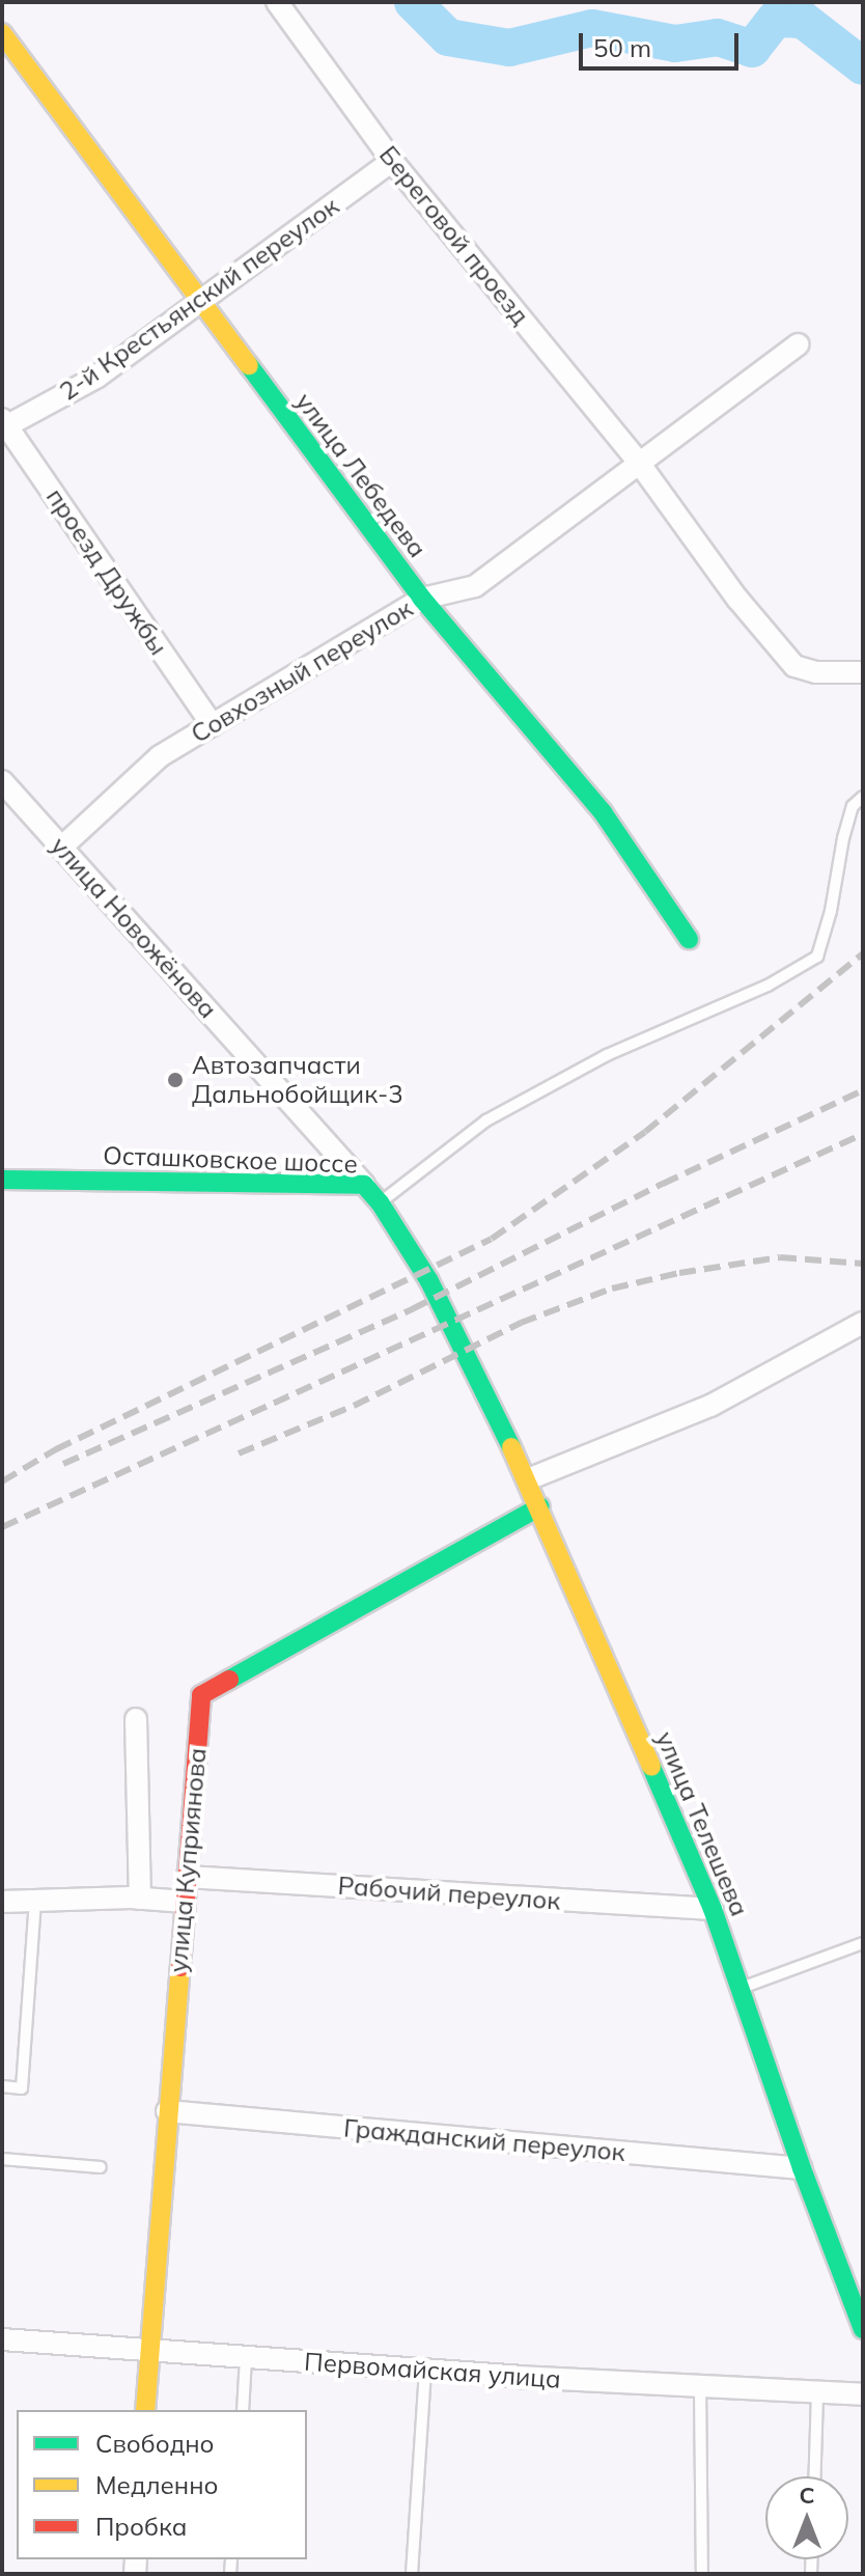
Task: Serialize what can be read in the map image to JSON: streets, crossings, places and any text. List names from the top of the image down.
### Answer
{
  "streets": {
    "street": [
      "Береговой проезд",
      "2-й Крестьянский переулок",
      "улица Лебедева",
      "проезд Дружбы",
      "Совхозный переулок",
      "улица Новожёнова",
      "Осташковское шоссе",
      "улица Телешева",
      "улица Куприянова",
      "Рабочий переулок",
      "Гражданский переулок",
      "Первомайская улица"
    ]
  },
  "crossings": [
    ["Береговой проезд", "2-й Крестьянский переулок"],
    ["Береговой проезд", "Совхозный переулок"],
    ["2-й Крестьянский переулок", "улица Лебедева"],
    ["2-й Крестьянский переулок", "проезд Дружбы"],
    ["улица Лебедева", "Совхозный переулок"],
    ["проезд Дружбы", "Совхозный переулок"],
    ["Совхозный переулок", "улица Новожёнова"],
    ["улица Новожёнова", "Осташковское шоссе"],
    ["Осташковское шоссе", "улица Телешева"],
    ["улица Телешева", "улица Куприянова"],
    ["улица Телешева", "Рабочий переулок"],
    ["улица Телешева", "Гражданский переулок"],
    ["улица Куприянова", "Рабочий переулок"],
    ["улица Куприянова", "Гражданский переулок"],
    ["улица Куприянова", "Первомайская улица"]
  ],
  "places": ["Автозапчасти Дальнобойщик-3"],
  "legend": ["Свободно", "Медленно", "Пробка"],
  "scale_bar": "50 m",
  "north": "top"
}
